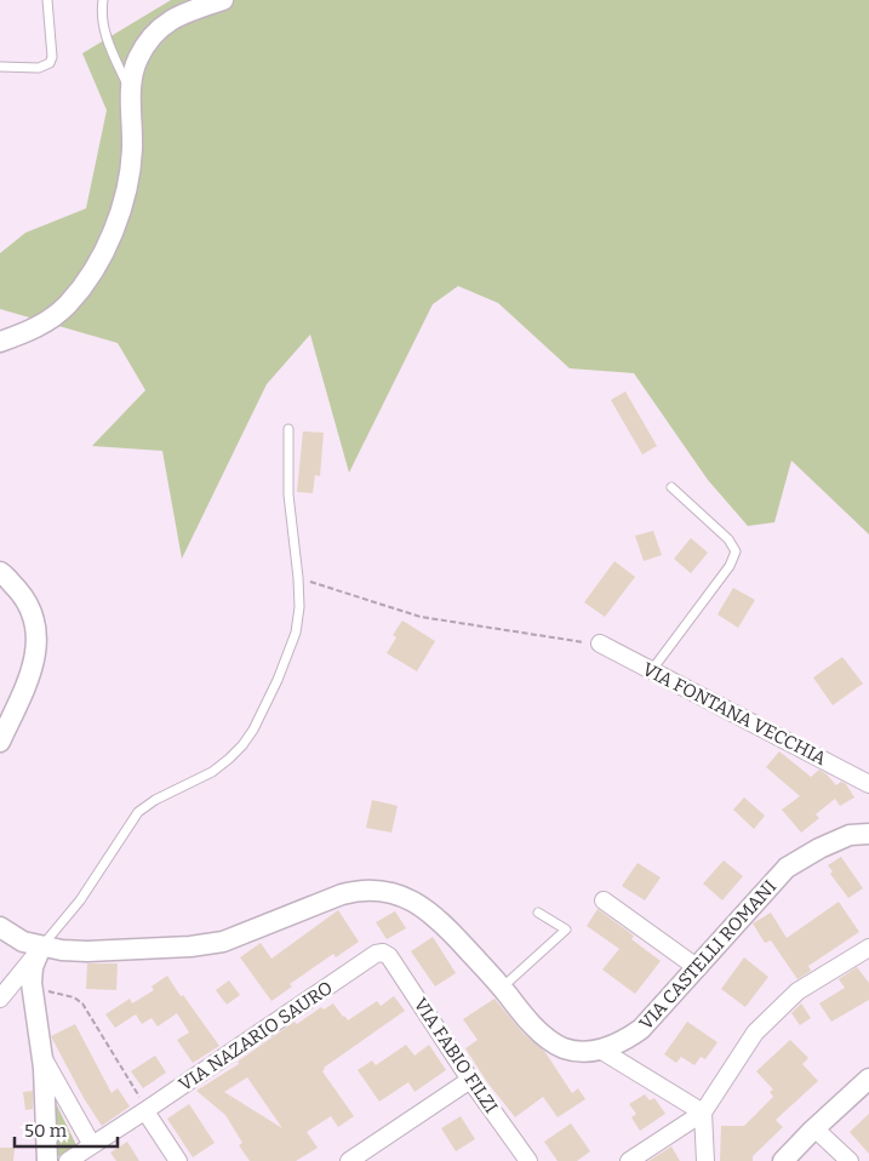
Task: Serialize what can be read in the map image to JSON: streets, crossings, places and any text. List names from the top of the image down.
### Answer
{
  "streets": {
    "street": [
      "VIA FONTANA VECCHIA",
      "VIA CASTELLI ROMANI",
      "VIA NAZARIO SAURO",
      "VIA FABIO FILZI"
    ]
  },
  "crossings": [
    ["VIA NAZARIO SAURO", "VIA FABIO FILZI"]
  ],
  "scale_bar": "50 m"
}
